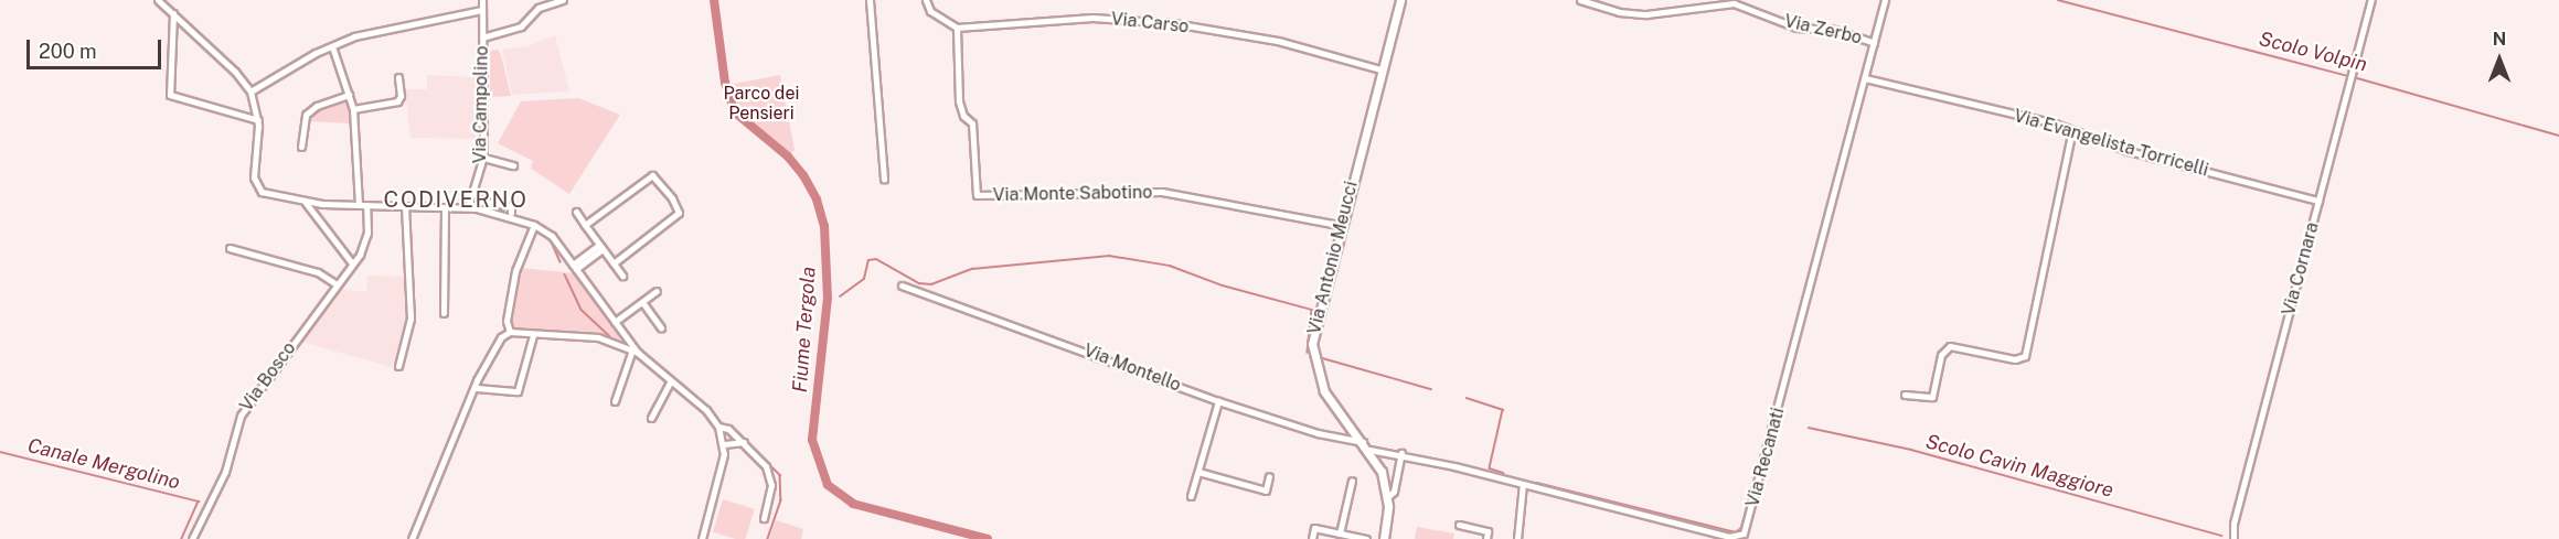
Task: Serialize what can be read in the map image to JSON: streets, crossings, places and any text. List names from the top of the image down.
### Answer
{
  "streets": {
    "main road": ["Via Antonio Meucci"],
    "street": [
      "Via Carso",
      "Via Zerbo",
      "Via Campolino",
      "Via Evangelista Torricelli",
      "Via Monte Sabotino",
      "Via Cornara",
      "Via Montello",
      "Via Bosco",
      "Via Recanati"
    ]
  },
  "crossings": [
    ["Via Carso", "Via Monte Sabotino"],
    ["Via Carso", "Via Antonio Meucci"],
    ["Via Evangelista Torricelli", "Via Cornara"],
    ["Via Evangelista Torricelli", "Via Recanati"],
    ["Via Monte Sabotino", "Via Antonio Meucci"],
    ["Via Antonio Meucci", "Via Montello"],
    ["Via Antonio Meucci", "Via Recanati"]
  ],
  "districts": ["CODIVERNO"],
  "water": [
    "Scolo Volpin",
    "Fiume Tergola",
    "Canale Mergolino",
    "Scolo Cavin Maggiore"
  ],
  "parks": ["Parco dei Pensieri"],
  "scale_bar": "200 m",
  "north": "top"
}
